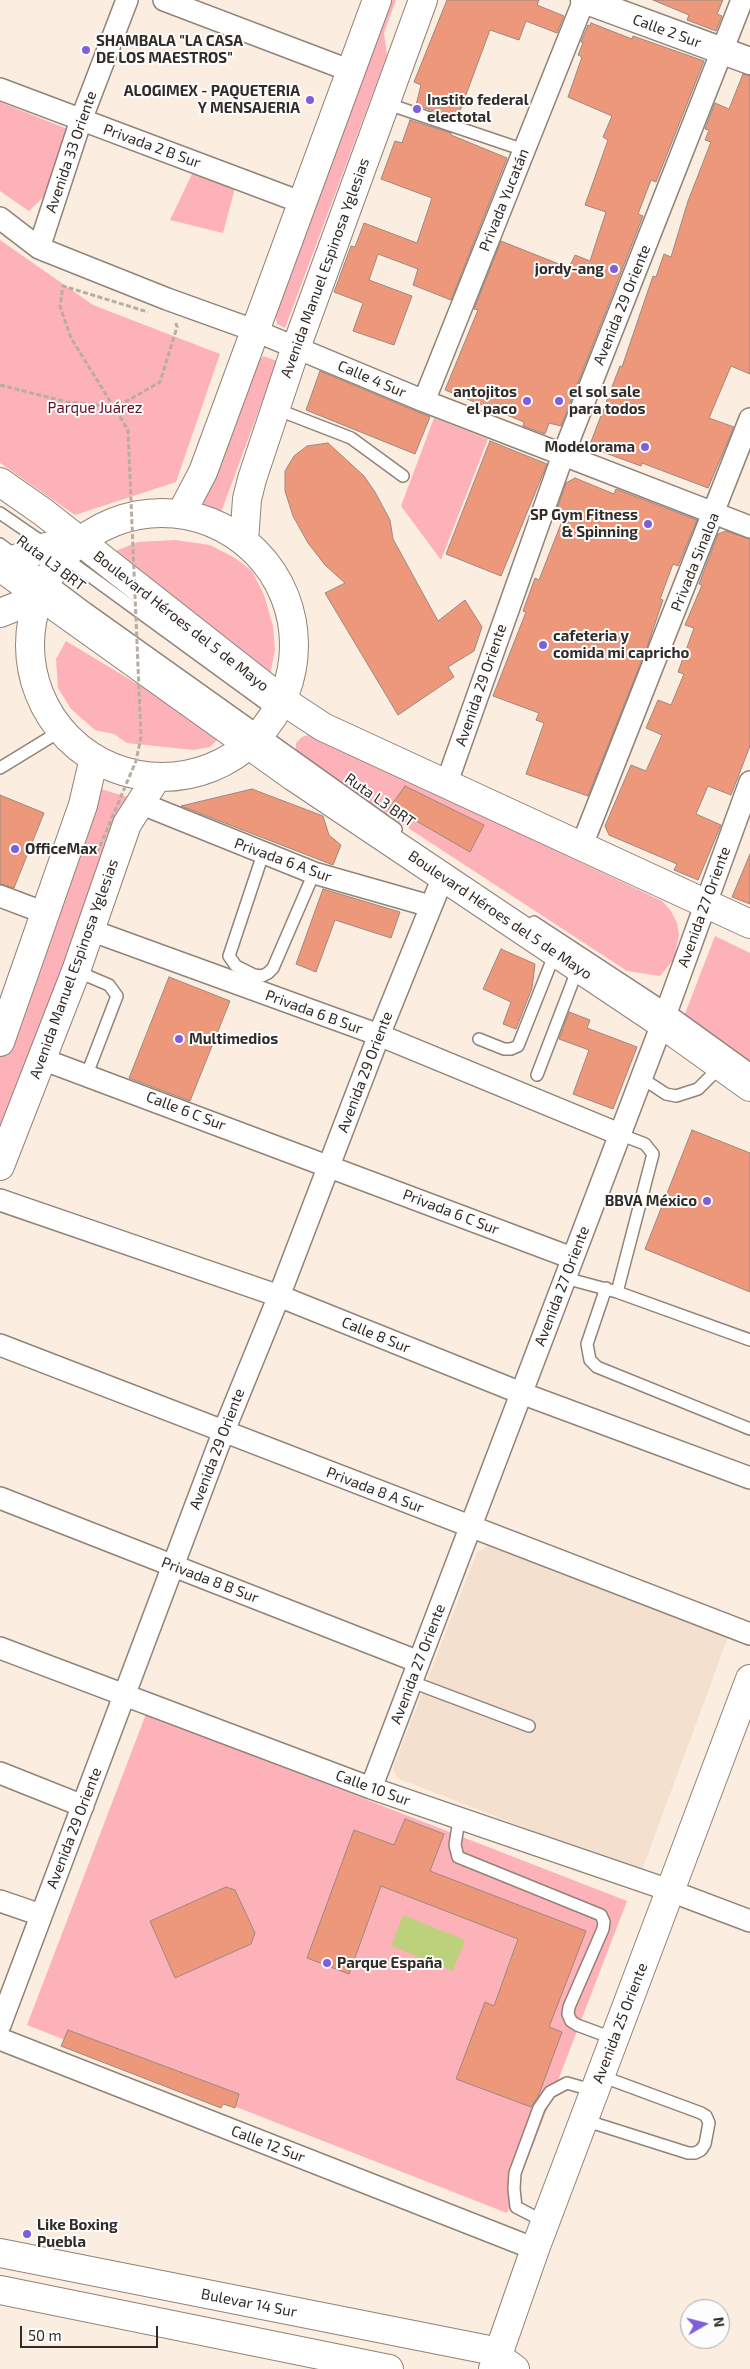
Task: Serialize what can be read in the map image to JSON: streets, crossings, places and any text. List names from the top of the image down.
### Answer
{
  "streets": {
    "main road": [
      "Avenida Manuel Espinosa Yglesias",
      "Boulevard Héroes del 5 de Mayo",
      "Avenida 25 Oriente",
      "Bulevar 14 Sur"
    ],
    "street": [
      "Calle 2 Sur",
      "Privada 2 B Sur",
      "Avenida 33 Oriente",
      "Privada Yucatán",
      "Avenida 29 Oriente",
      "Calle 4 Sur",
      "Privada Sinaloa",
      "Privada 6 A Sur",
      "Avenida 27 Oriente",
      "Privada 6 B Sur",
      "Calle 6 C Sur",
      "Privada 6 C Sur",
      "Calle 8 Sur",
      "Privada 8 A Sur",
      "Privada 8 B Sur",
      "Calle 10 Sur",
      "Calle 12 Sur"
    ],
    "lane": ["Ruta L3 BRT"]
  },
  "crossings": [
    ["Calle 2 Sur", "Privada Yucatán"],
    ["Calle 2 Sur", "Avenida 29 Oriente"],
    ["Privada 2 B Sur", "Avenida 33 Oriente"],
    ["Avenida 33 Oriente", "Calle 4 Sur"],
    ["Privada Yucatán", "Calle 4 Sur"],
    ["Avenida Manuel Espinosa Yglesias", "Calle 4 Sur"],
    ["Avenida Manuel Espinosa Yglesias", "Boulevard Héroes del 5 de Mayo"],
    ["Avenida Manuel Espinosa Yglesias", "Privada 6 A Sur"],
    ["Avenida Manuel Espinosa Yglesias", "Privada 6 B Sur"],
    ["Avenida Manuel Espinosa Yglesias", "Calle 6 C Sur"],
    ["Avenida 29 Oriente", "Calle 4 Sur"],
    ["Avenida 29 Oriente", "Boulevard Héroes del 5 de Mayo"],
    ["Avenida 29 Oriente", "Privada 6 A Sur"],
    ["Avenida 29 Oriente", "Privada 6 B Sur"],
    ["Avenida 29 Oriente", "Calle 6 C Sur"],
    ["Avenida 29 Oriente", "Privada 6 C Sur"],
    ["Avenida 29 Oriente", "Calle 8 Sur"],
    ["Avenida 29 Oriente", "Privada 8 A Sur"],
    ["Avenida 29 Oriente", "Privada 8 B Sur"],
    ["Avenida 29 Oriente", "Calle 10 Sur"],
    ["Calle 4 Sur", "Privada Sinaloa"],
    ["Privada Sinaloa", "Boulevard Héroes del 5 de Mayo"],
    ["Ruta L3 BRT", "Boulevard Héroes del 5 de Mayo"],
    ["Boulevard Héroes del 5 de Mayo", "Avenida 27 Oriente"],
    ["Avenida 27 Oriente", "Privada 6 B Sur"],
    ["Avenida 27 Oriente", "Privada 6 C Sur"],
    ["Avenida 27 Oriente", "Calle 8 Sur"],
    ["Avenida 27 Oriente", "Privada 8 A Sur"],
    ["Avenida 27 Oriente", "Privada 8 B Sur"],
    ["Avenida 27 Oriente", "Calle 10 Sur"],
    ["Calle 6 C Sur", "Privada 6 C Sur"],
    ["Calle 10 Sur", "Avenida 25 Oriente"],
    ["Avenida 25 Oriente", "Calle 12 Sur"],
    ["Avenida 25 Oriente", "Bulevar 14 Sur"]
  ],
  "parks": ["Parque Juárez"],
  "places": [
    "SHAMBALA \"LA CASA DE LOS MAESTROS\"",
    "ALOGIMEX - PAQUETERIA Y MENSAJERIA",
    "Instito federal electotal",
    "jordy-ang",
    "antojitos el paco",
    "el sol sale para todos",
    "Modelorama",
    "SP Gym Fitness & Spinning",
    "cafeteria y comida mi capricho",
    "OfficeMax",
    "Multimedios",
    "BBVA México",
    "Parque España",
    "Like Boxing Puebla"
  ],
  "scale_bar": "50 m",
  "north": "right"
}
